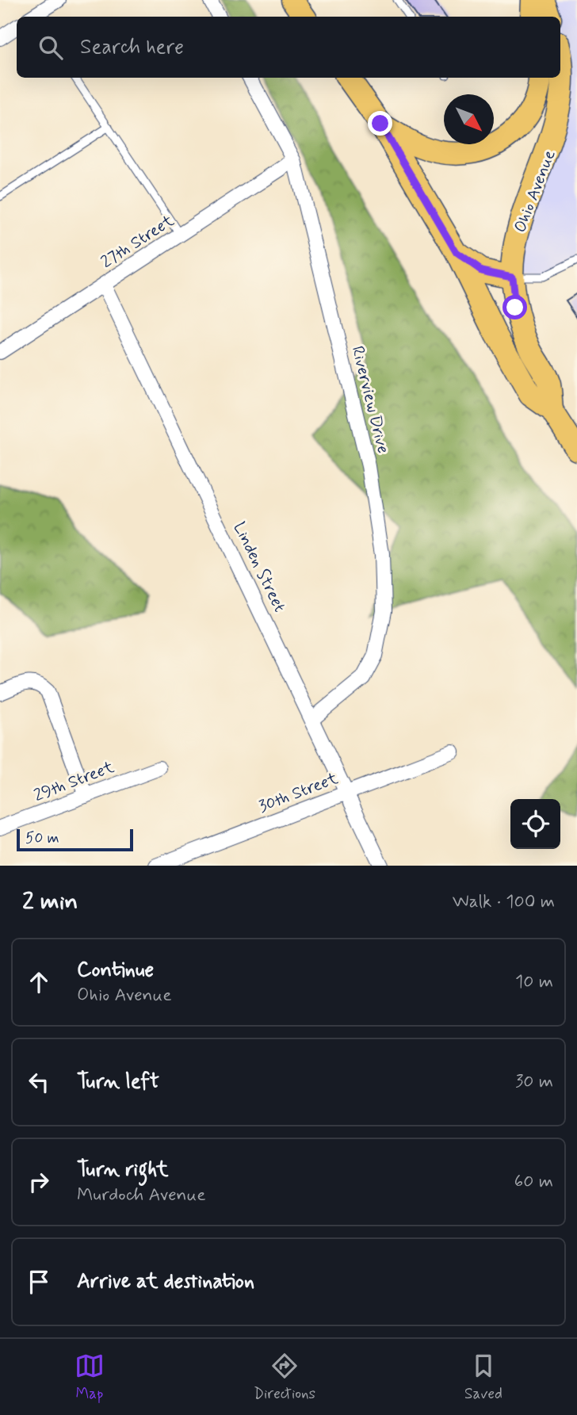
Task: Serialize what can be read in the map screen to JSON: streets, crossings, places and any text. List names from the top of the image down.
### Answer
{
  "streets": {
    "main road": ["Ohio Avenue"],
    "street": [
      "27th Street",
      "Riverview Drive",
      "Linden Street",
      "29th Street",
      "30th Street"
    ]
  },
  "crossings": [
    ["27th Street", "Riverview Drive"],
    ["27th Street", "Linden Street"],
    ["Riverview Drive", "Linden Street"],
    ["Linden Street", "30th Street"]
  ],
  "scale_bar": "50 m",
  "north": "bottom right",
  "page": {
    "search": "Search here",
    "scale": "50 m",
    "heading": ["2 min", "Walk · 100 m"],
    "list": [
      ["Continue", "Ohio Avenue", "10 m"],
      ["Turn left", "30 m"],
      ["Turn right", "Murdoch Avenue", "60 m"],
      "Arrive at destination"
    ],
    "nav": ["Map", "Directions", "Saved"]
  }
}
